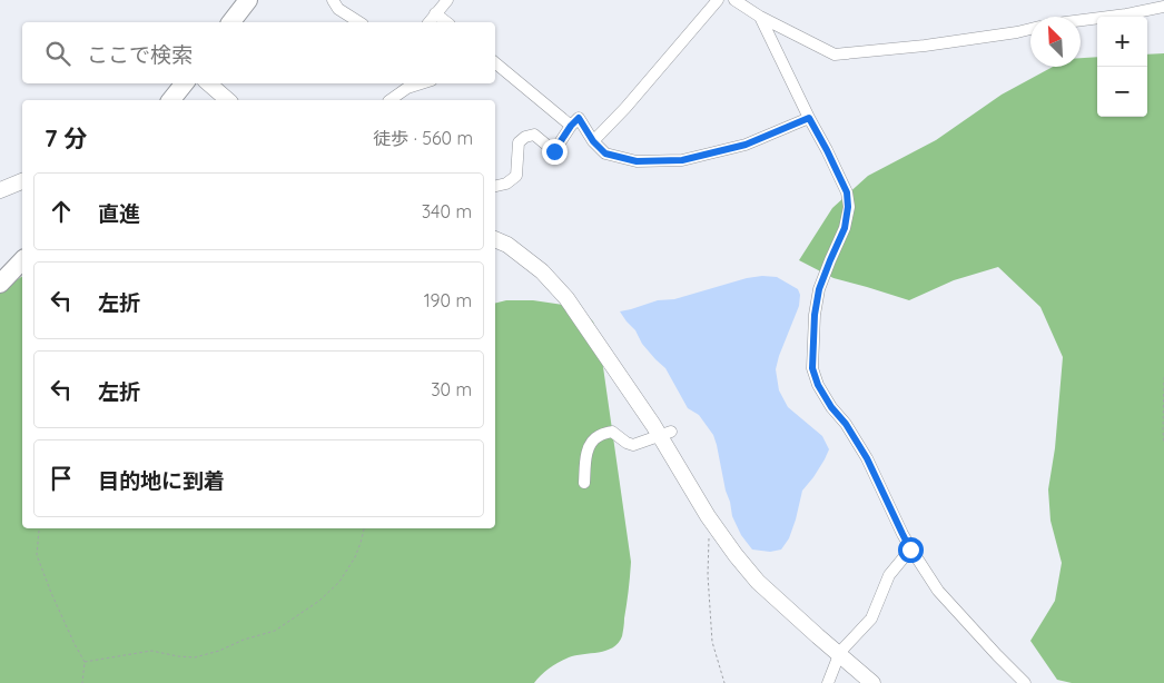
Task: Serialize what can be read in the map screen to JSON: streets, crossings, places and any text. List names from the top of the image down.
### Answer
{
  "north": "top left",
  "page": {
    "map_buttons": ["+", "−"],
    "search": "ここで検索",
    "heading": ["7 分", "徒歩 · 560 m"],
    "list": [
      ["直進", "340 m"],
      ["左折", "190 m"],
      ["左折", "30 m"],
      "目的地に到着"
    ]
  }
}
